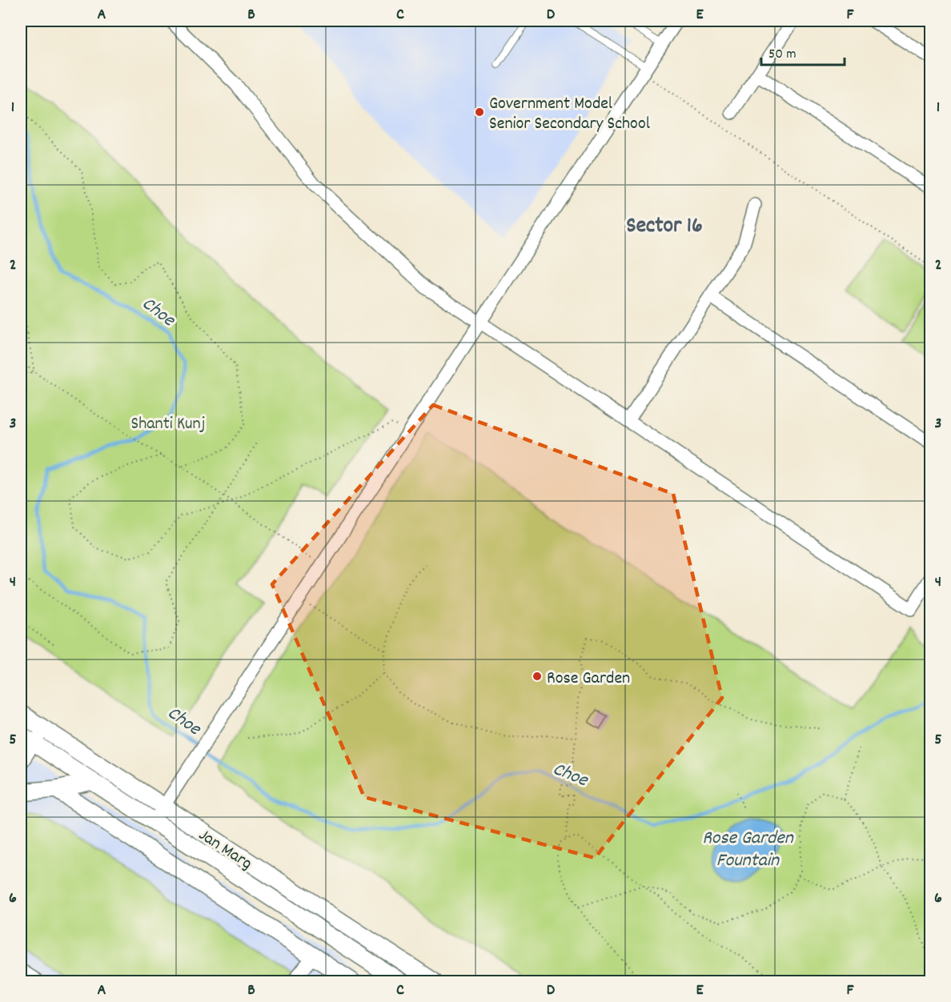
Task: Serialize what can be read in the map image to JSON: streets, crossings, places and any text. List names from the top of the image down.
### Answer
{
  "streets": {
    "main road": ["Jan Marg"]
  },
  "districts": ["Sector 16"],
  "water": ["Choe", "Rose Garden Fountain"],
  "parks": ["Shanti Kunj"],
  "places": ["Government Model Senior Secondary School", "Rose Garden"],
  "scale_bar": "50 m",
  "grid": {
    "columns": [
      "A",
      "B",
      "C",
      "D",
      "E",
      "F"
    ],
    "rows": [
      "1",
      "2",
      "3",
      "4",
      "5",
      "6"
    ]
  }
}
